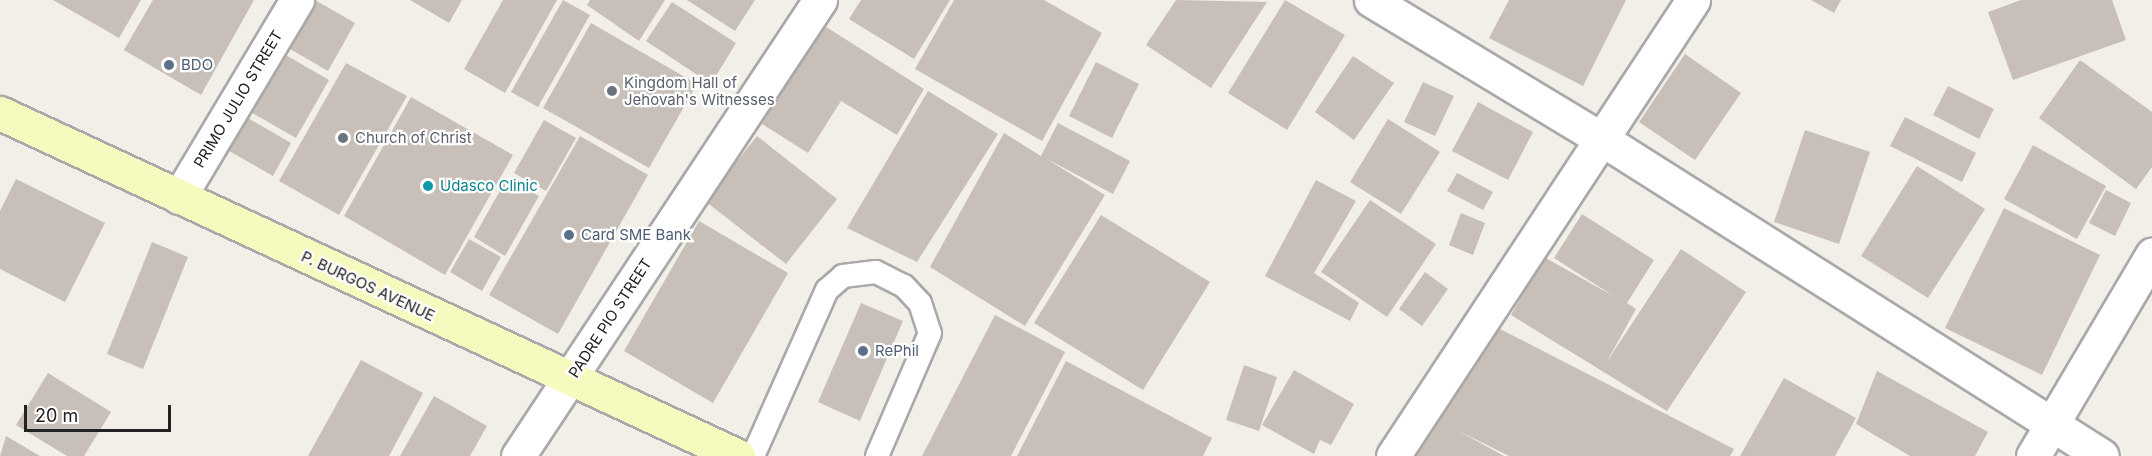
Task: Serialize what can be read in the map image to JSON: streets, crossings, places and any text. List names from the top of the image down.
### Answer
{
  "streets": {
    "main road": ["P. BURGOS AVENUE"],
    "street": ["PRIMO JULIO STREET", "PADRE PIO STREET"]
  },
  "crossings": [
    ["PRIMO JULIO STREET", "P. BURGOS AVENUE"],
    ["P. BURGOS AVENUE", "PADRE PIO STREET"]
  ],
  "places": [
    "BDO",
    "Kingdom Hall of Jehovah's Witnesses",
    "Church of Christ",
    "Udasco Clinic",
    "Card SME Bank",
    "RePhil"
  ],
  "scale_bar": "20 m"
}
